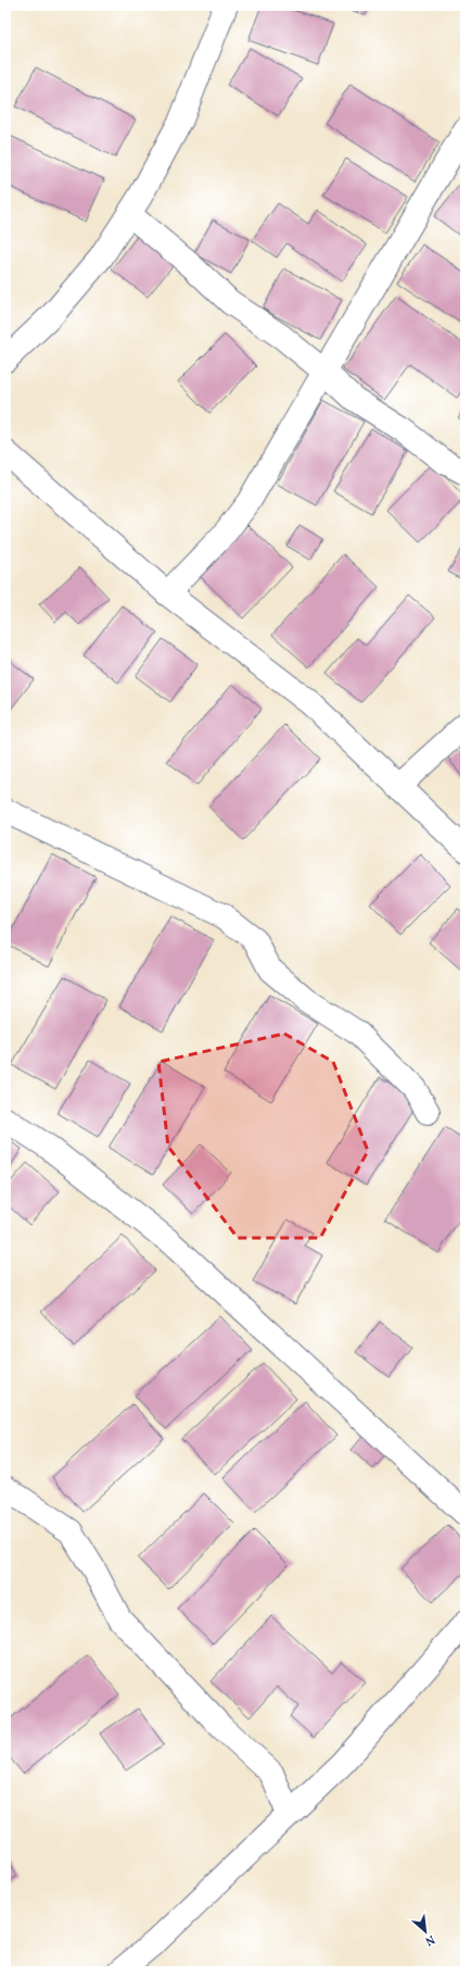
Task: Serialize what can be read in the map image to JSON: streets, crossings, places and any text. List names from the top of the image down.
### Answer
{
  "north": "bottom right"
}
